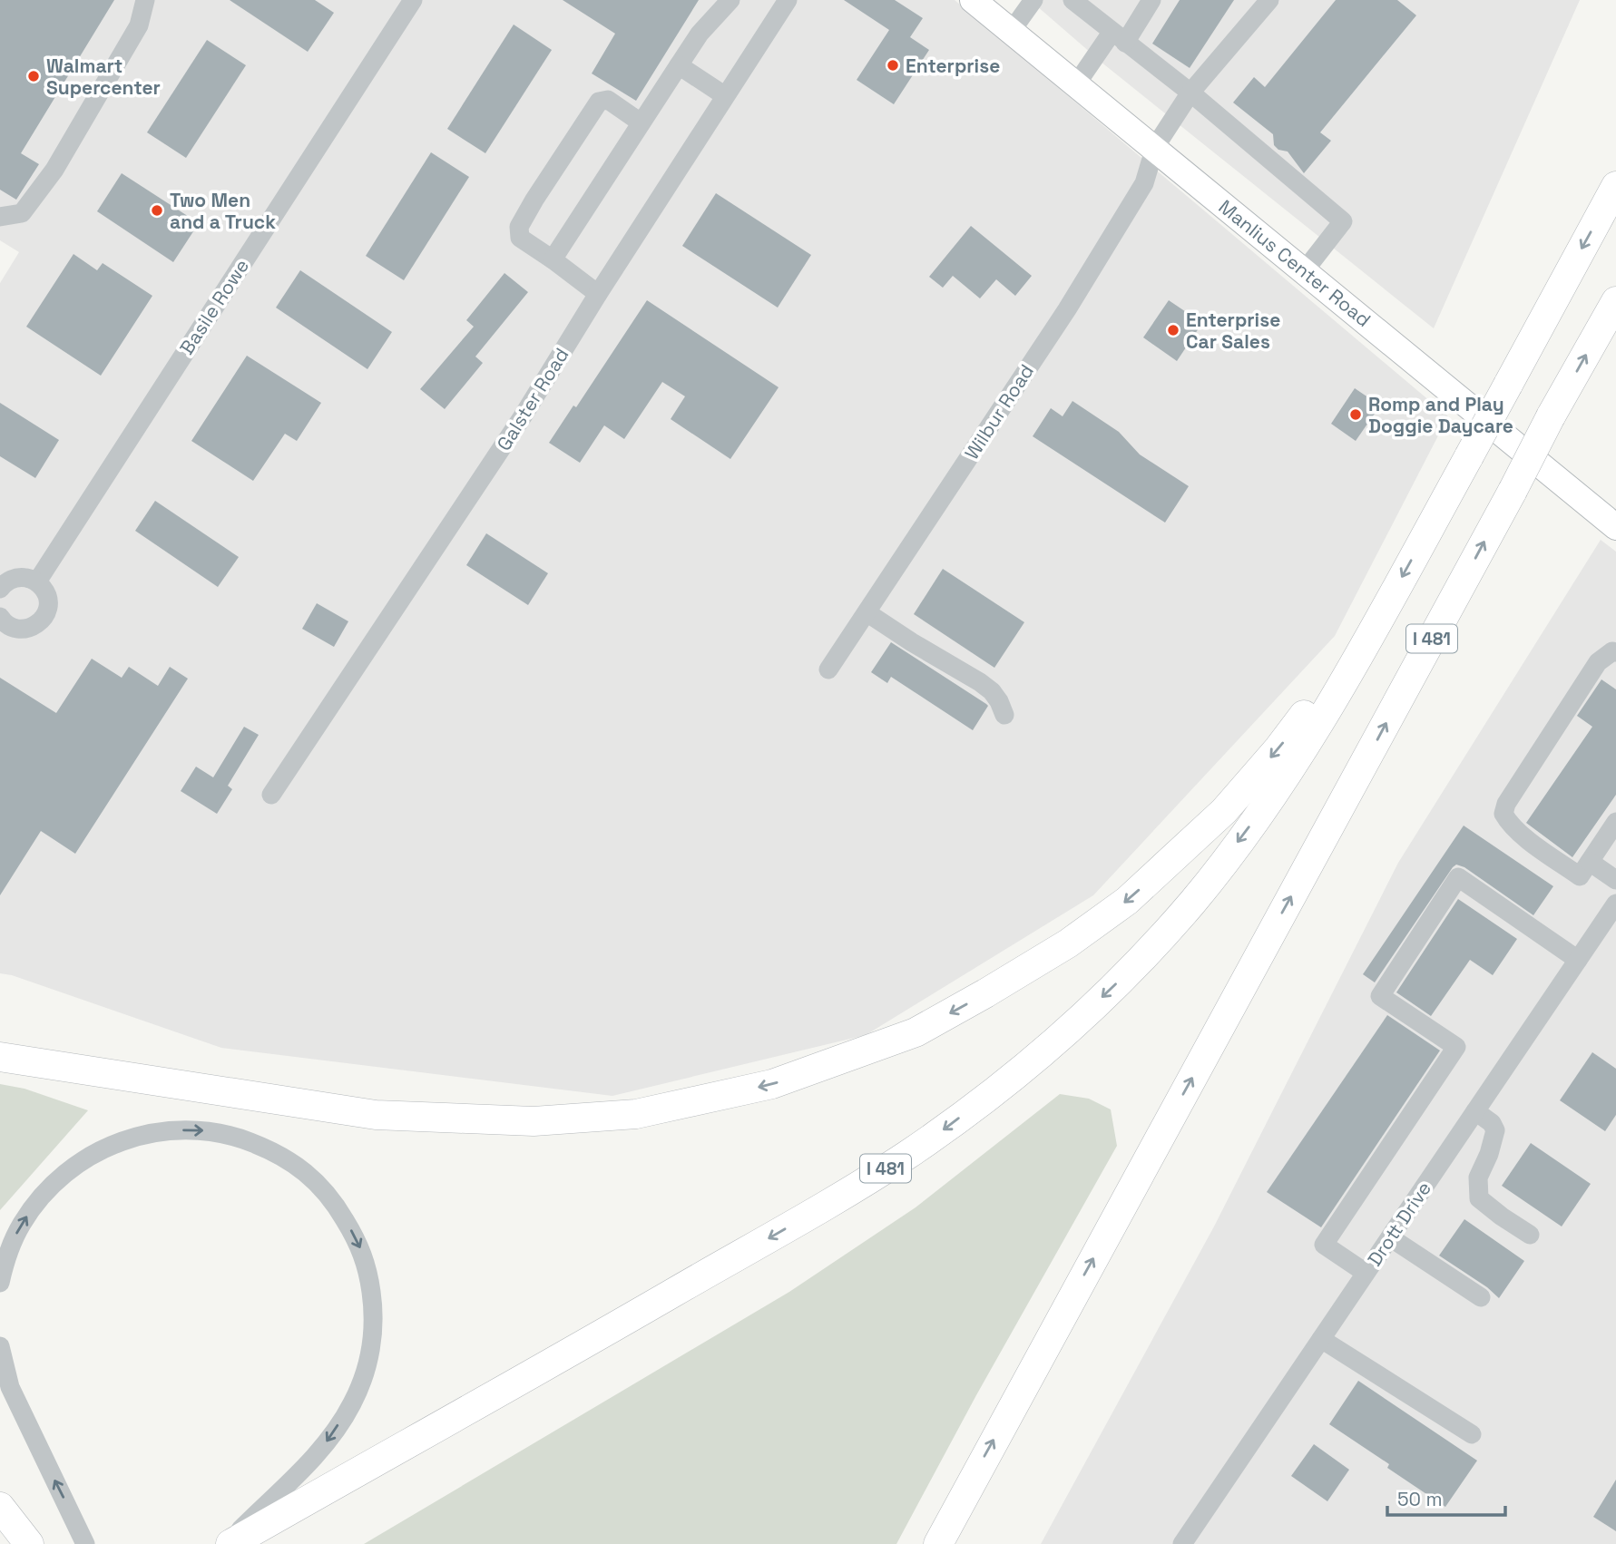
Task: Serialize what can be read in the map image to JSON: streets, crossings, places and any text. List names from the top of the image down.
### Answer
{
  "streets": {
    "highway": ["I 481"],
    "main road": ["Manlius Center Road"],
    "street": [
      "Basile Rowe",
      "Galster Road",
      "Wilbur Road",
      "Drott Drive"
    ]
  },
  "crossings": [
    ["Manlius Center Road", "Wilbur Road"]
  ],
  "places": [
    "Enterprise",
    "Walmart Supercenter",
    "Two Men and a Truck",
    "Enterprise Car Sales",
    "Romp and Play Doggie Daycare"
  ],
  "scale_bar": "50 m"
}
